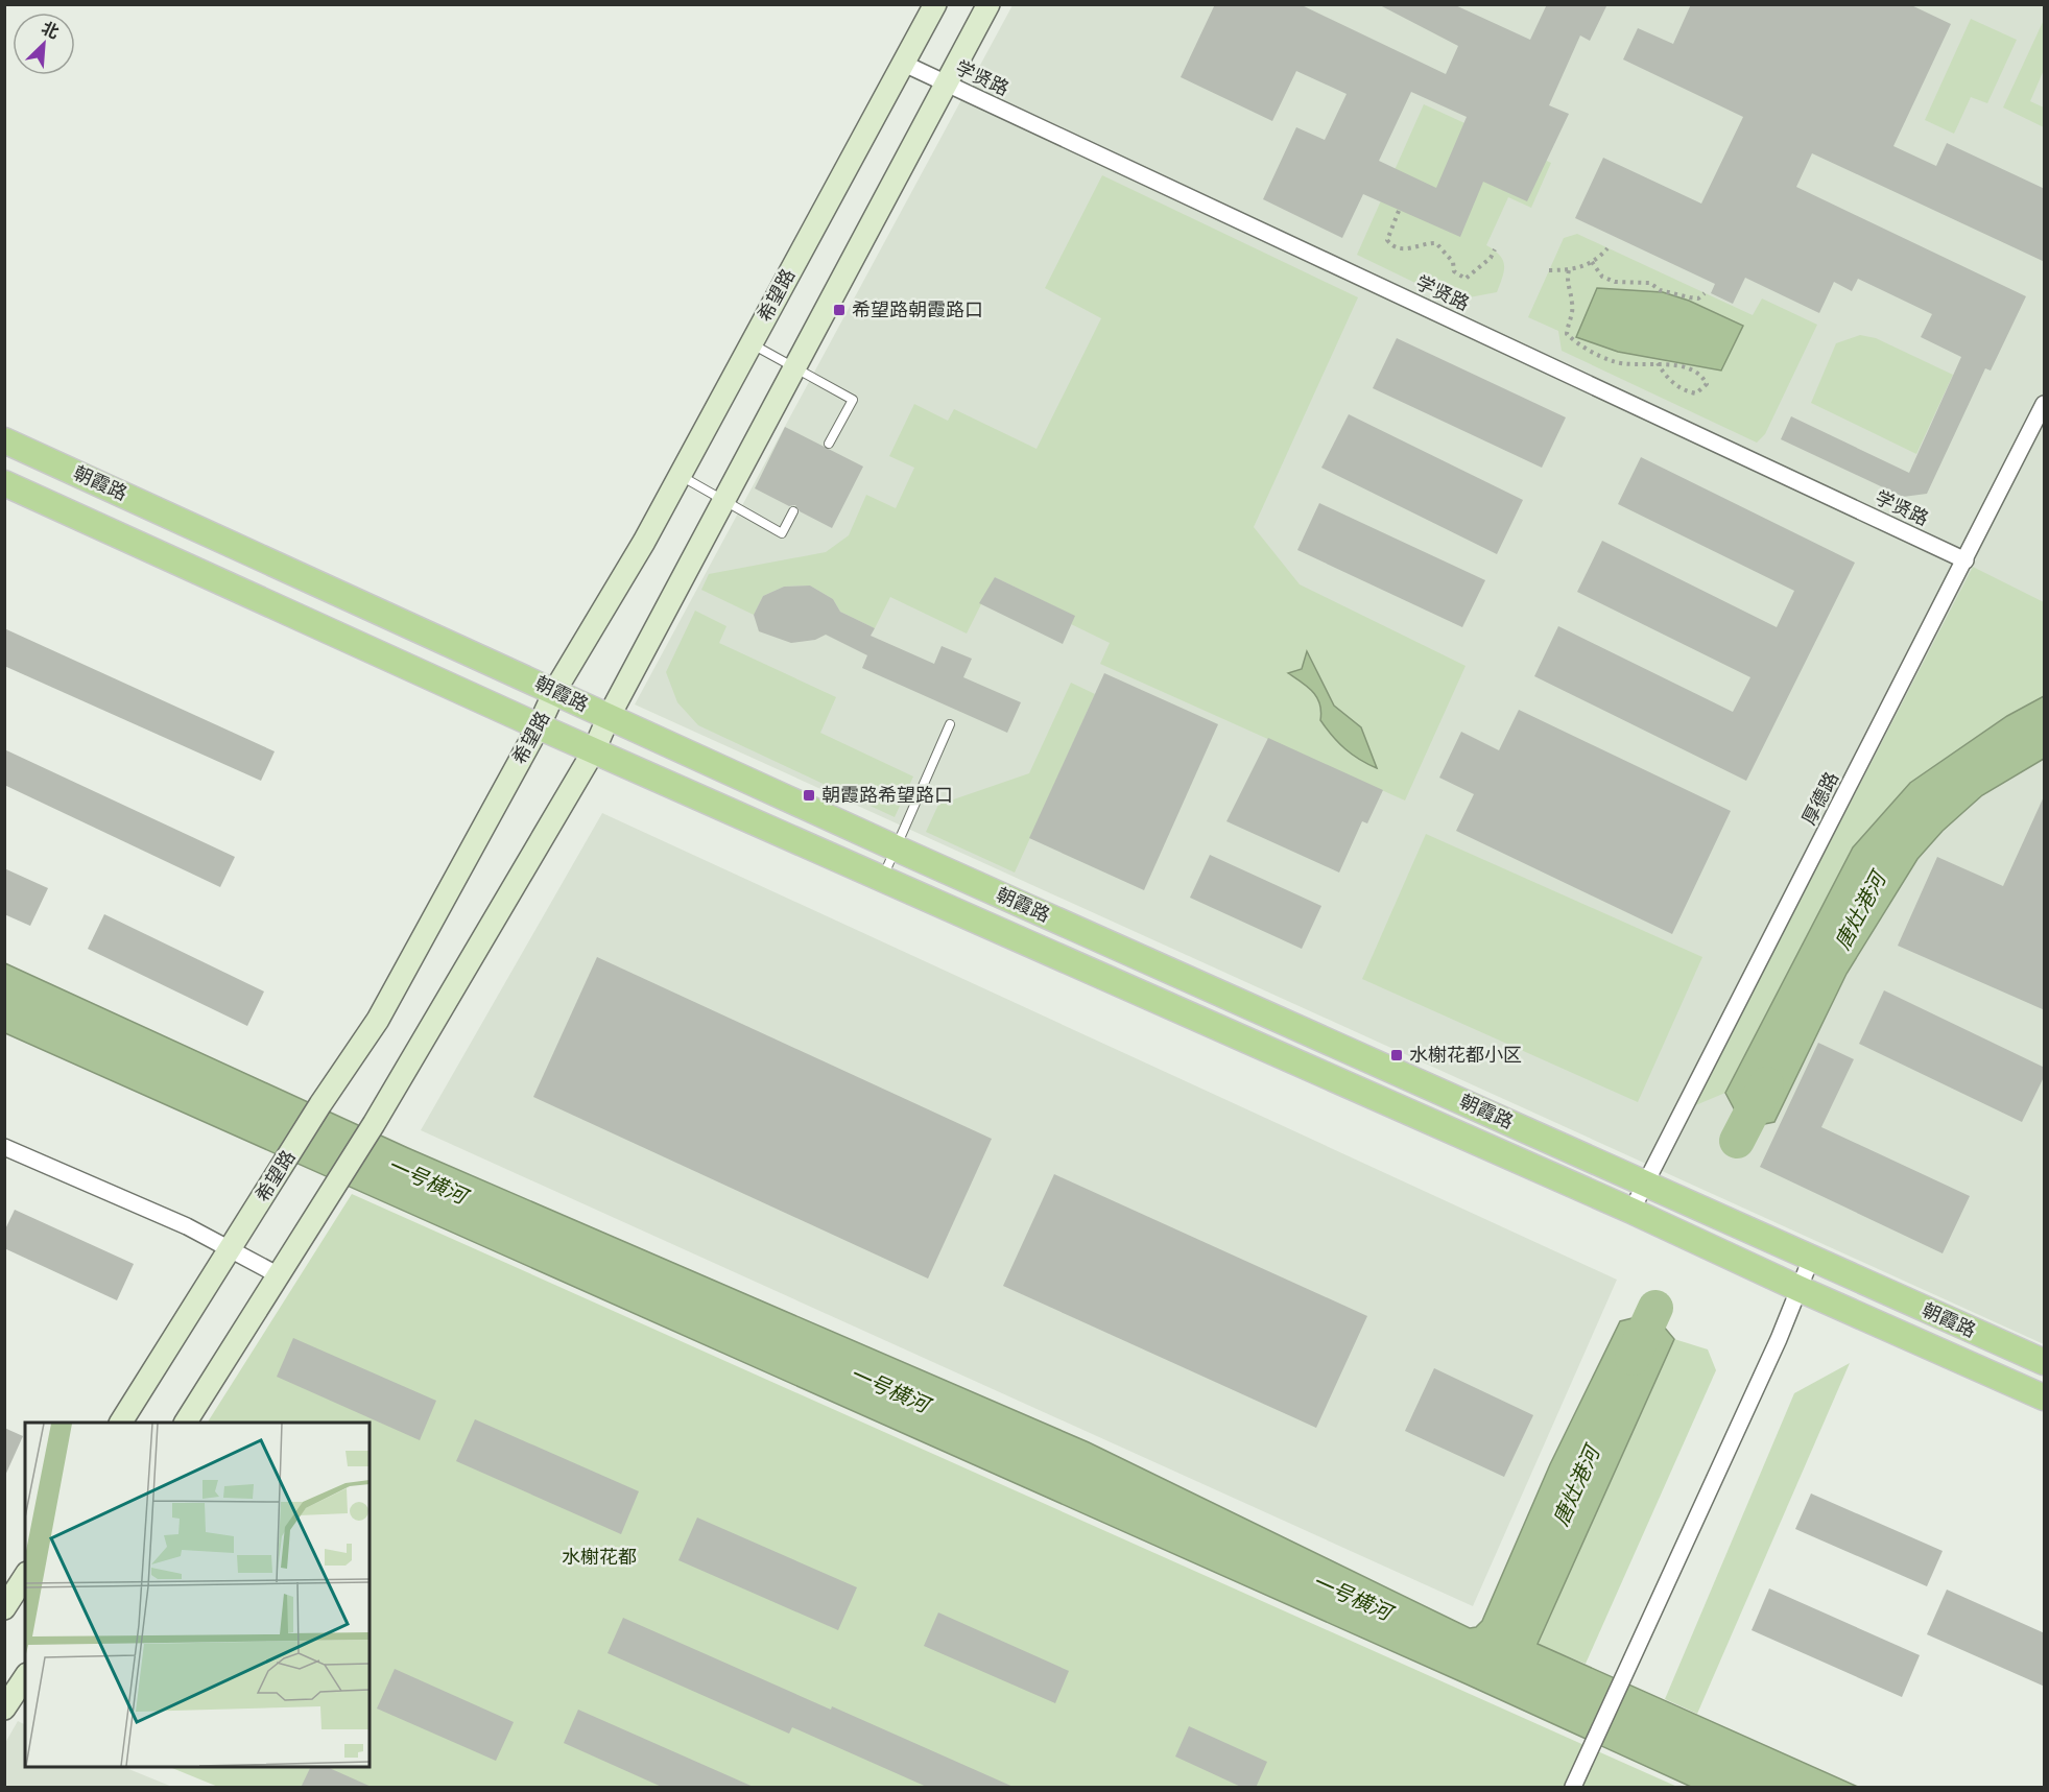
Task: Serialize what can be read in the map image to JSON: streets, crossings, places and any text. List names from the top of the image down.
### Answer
{
  "streets": {
    "main road": ["希望路", "朝霞路"],
    "street": ["学贤路", "厚德路"]
  },
  "crossings": [
    ["学贤路", "希望路"],
    ["学贤路", "厚德路"],
    ["希望路", "朝霞路"],
    ["朝霞路", "厚德路"]
  ],
  "water": ["唐灶港河", "一号横河"],
  "parks": ["水榭花都"],
  "places": {
    "transit": ["希望路朝霞路口", "朝霞路希望路口", "水榭花都小区"]
  },
  "north": "top right"
}
